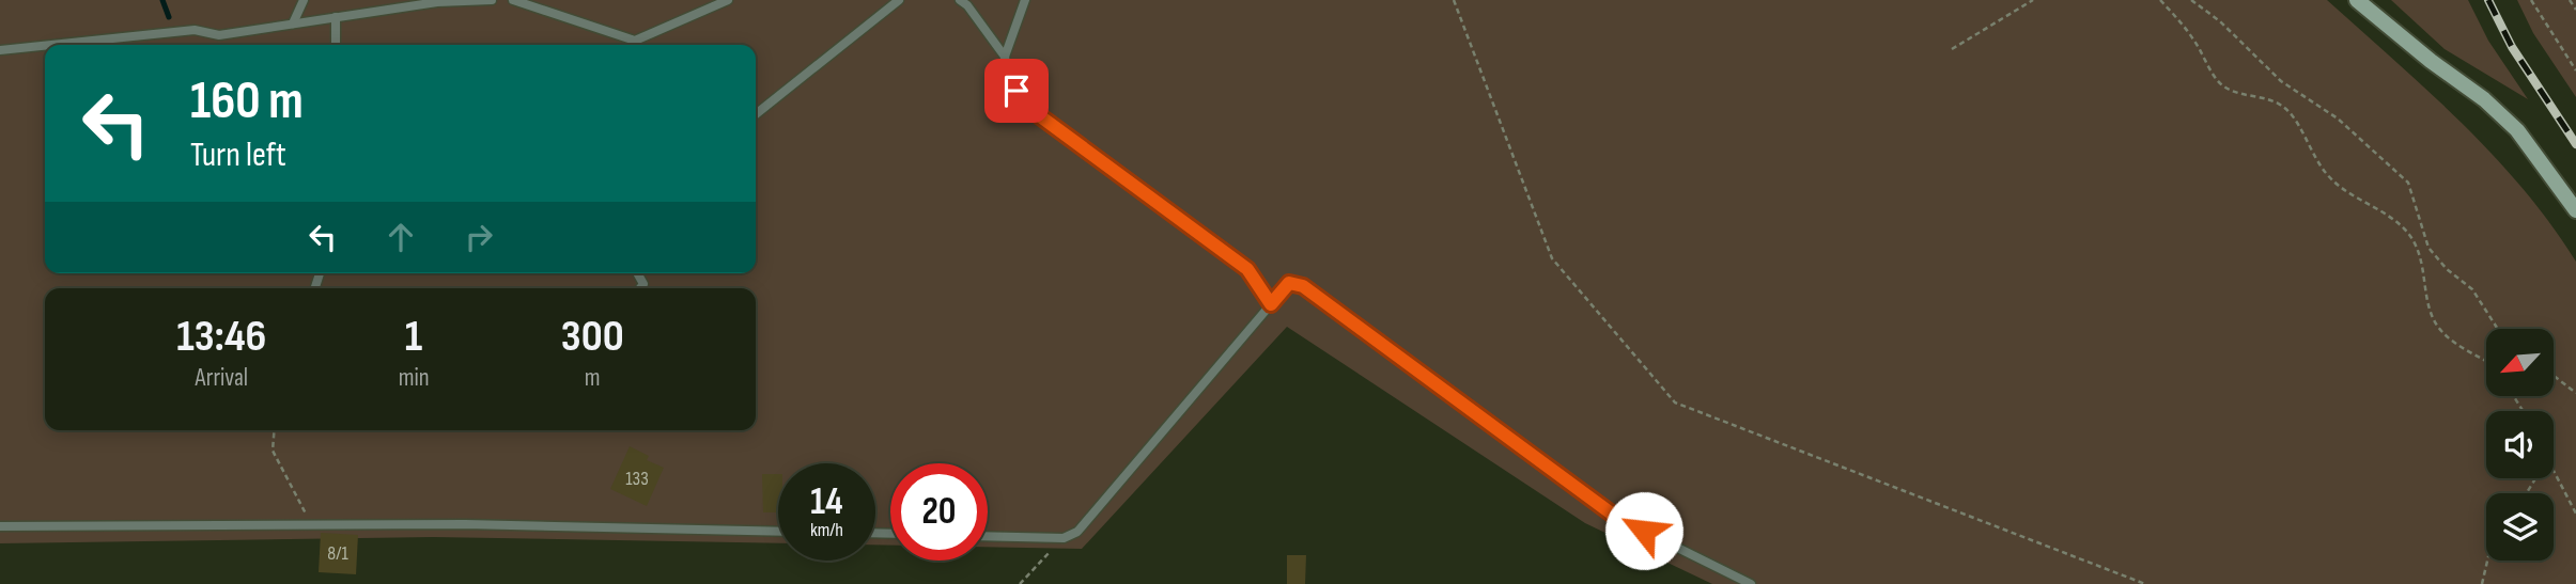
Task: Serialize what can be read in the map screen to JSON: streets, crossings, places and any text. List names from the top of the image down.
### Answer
{
  "house_numbers": ["133", "8/1"],
  "north": "bottom left",
  "page": {
    "turn": ["160 m", "Turn left"],
    "eta": [
      "13:46",
      "Arrival",
      "1",
      "min",
      "300",
      "m"
    ],
    "speed": "14 km/h",
    "limit": "20"
  }
}
